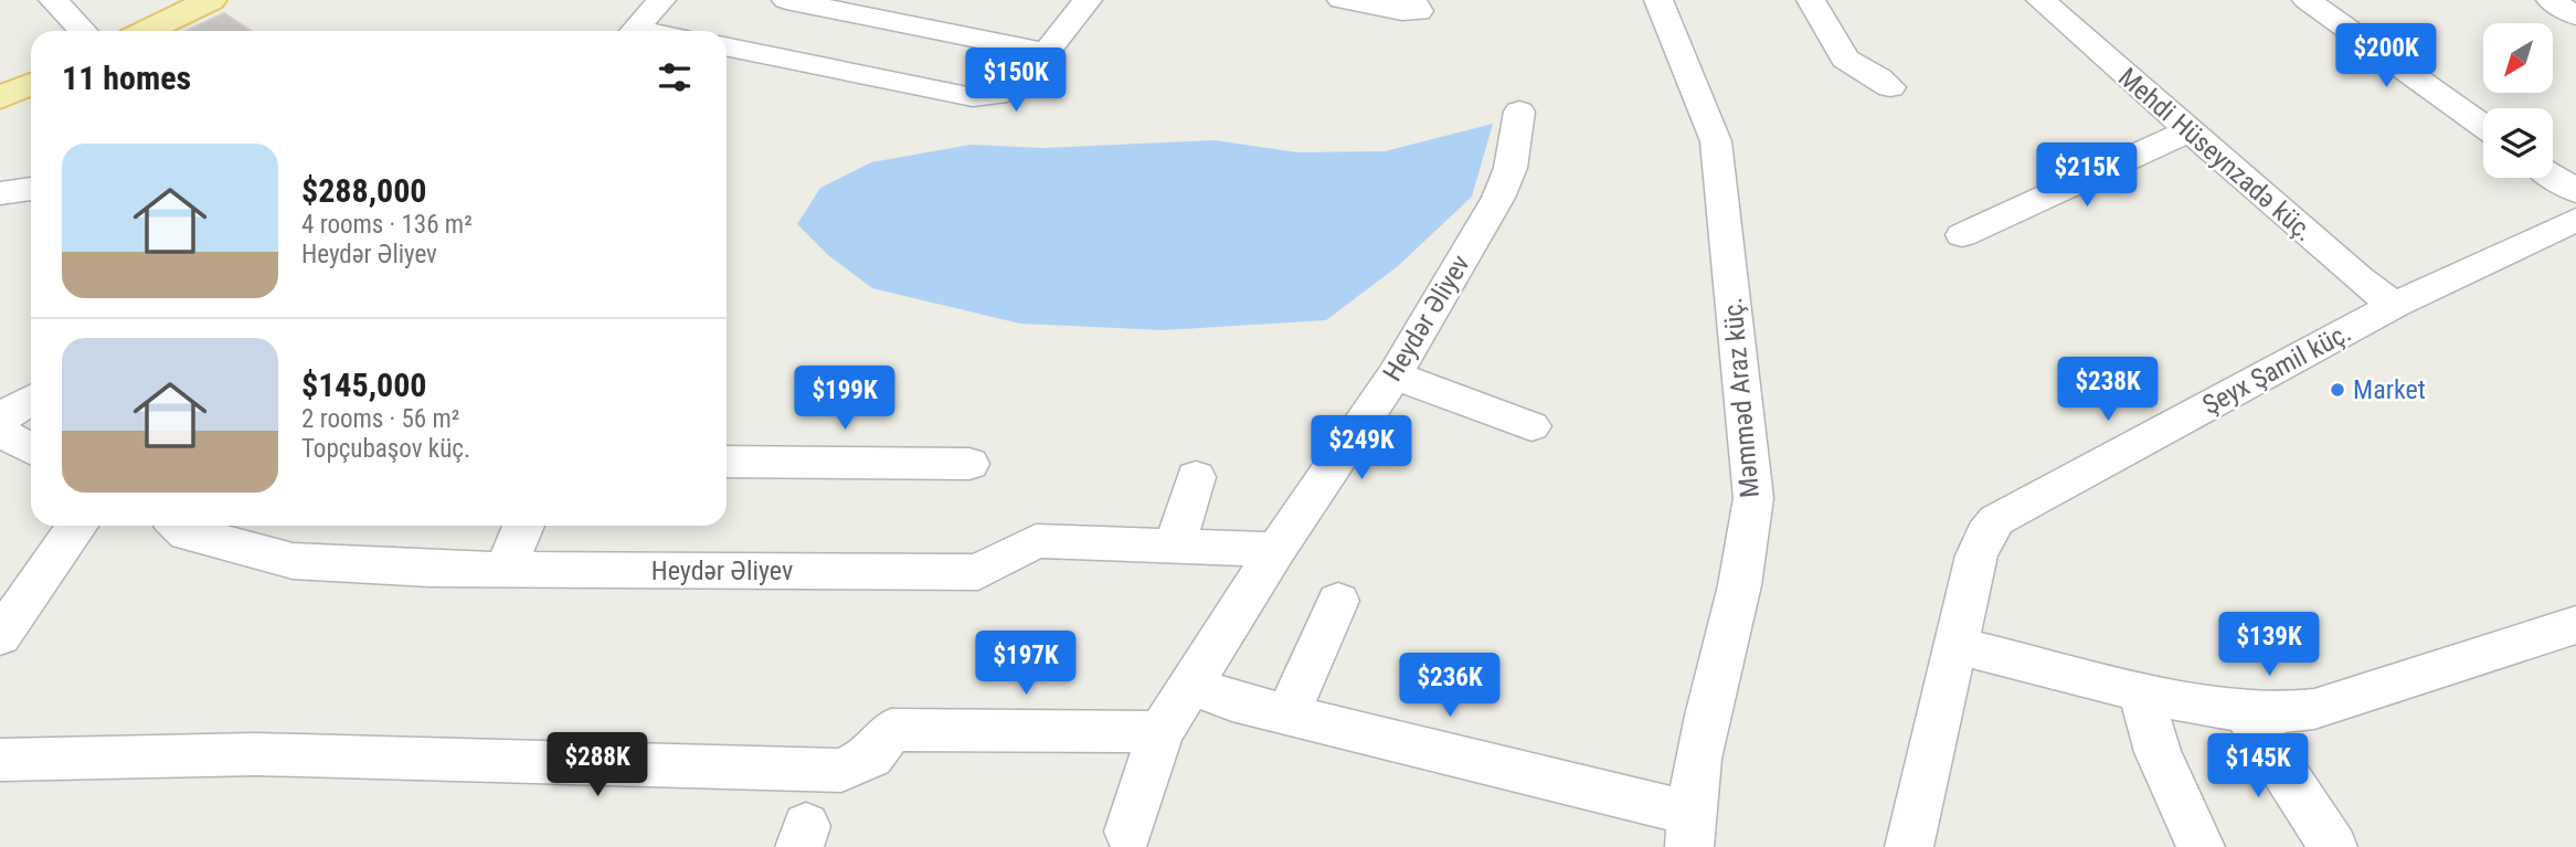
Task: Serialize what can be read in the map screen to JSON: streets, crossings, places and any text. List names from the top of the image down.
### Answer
{
  "streets": {
    "street": [
      "Mehdi Hüseynzadə küç.",
      "Heydər Əliyev",
      "Şeyx Şamil küç.",
      "Məmməd Araz küç."
    ]
  },
  "crossings": [
    ["Mehdi Hüseynzadə küç.", "Şeyx Şamil küç."]
  ],
  "places": ["Market"],
  "north": "bottom left",
  "page": {
    "price": [
      "$200K",
      "$150K",
      "$215K",
      "$238K",
      "$199K",
      "$249K",
      "$139K",
      "$197K",
      "$236K",
      "$288K",
      "$145K"
    ],
    "heading": "11 homes",
    "list": [
      {
        "name": "$288,000",
        "note": "4 rooms · 136 m² · Heydər Əliyev"
      },
      {
        "name": "$145,000",
        "note": "2 rooms · 56 m² · Topçubaşov küç."
      }
    ]
  }
}
